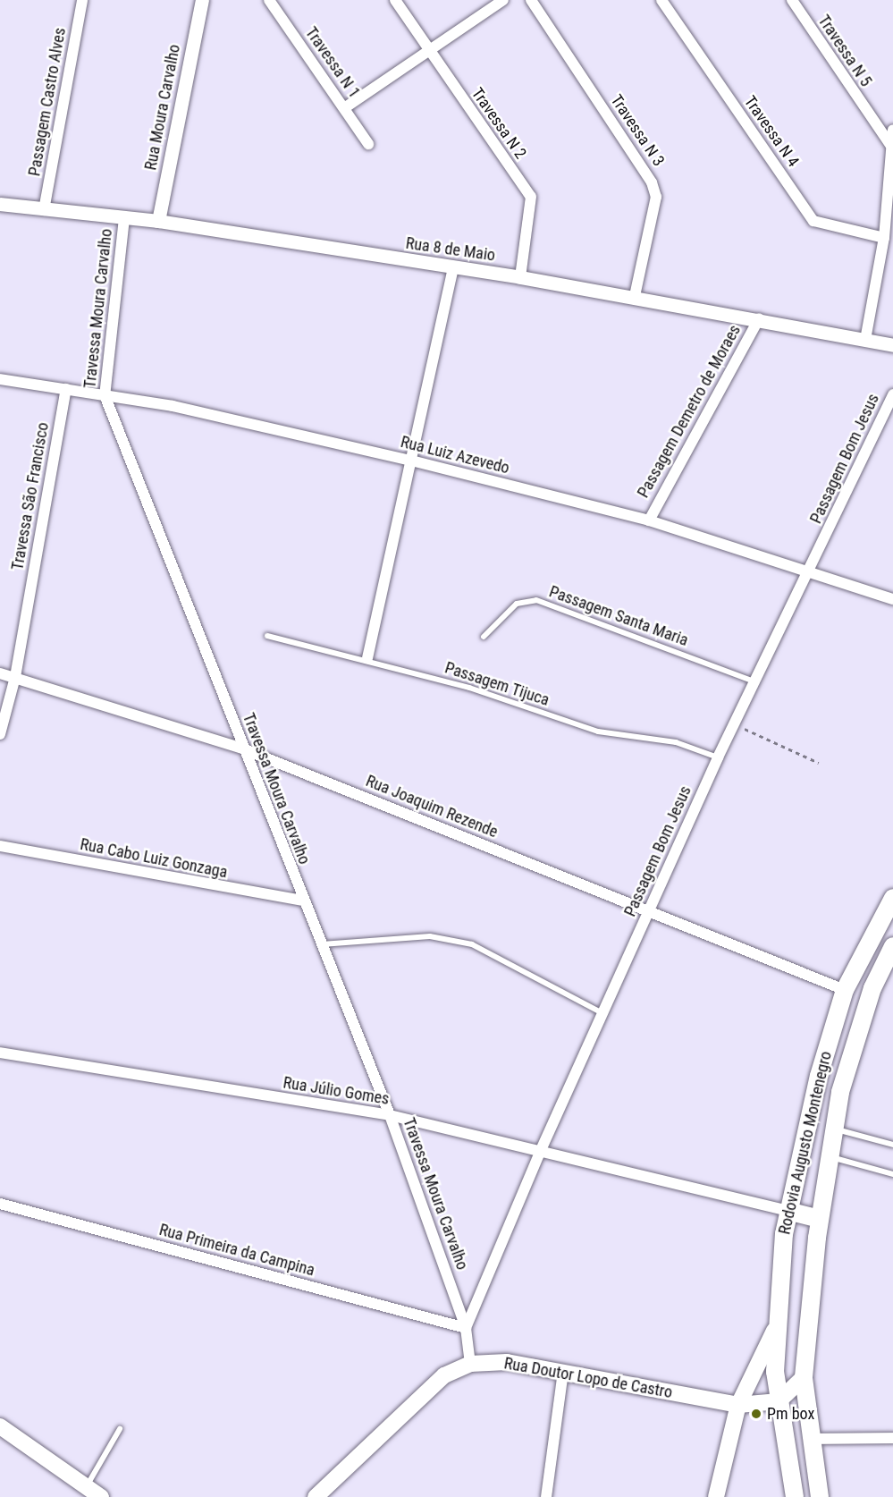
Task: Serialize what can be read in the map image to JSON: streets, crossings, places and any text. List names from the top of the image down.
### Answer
{
  "streets": {
    "main road": ["Rodovia Augusto Montenegro", "Rua Doutor Lopo de Castro"],
    "street": [
      "Travessa N 5",
      "Travessa N 1",
      "Passagem Castro Alves",
      "Rua Moura Carvalho",
      "Travessa N 2",
      "Travessa N 3",
      "Travessa N 4",
      "Rua 8 de Maio",
      "Travessa Moura Carvalho",
      "Passagem Demetro de Moraes",
      "Rua Luiz Azevedo",
      "Passagem Bom Jesus",
      "Travessa São Francisco",
      "Rua Joaquim Rezende",
      "Rua Cabo Luiz Gonzaga",
      "Rua Júlio Gomes",
      "Rua Primeira da Campina"
    ],
    "lane": ["Passagem Santa Maria", "Passagem Tijuca"]
  },
  "crossings": [
    ["Passagem Castro Alves", "Rua 8 de Maio"],
    ["Rua Moura Carvalho", "Rua 8 de Maio"],
    ["Travessa N 2", "Rua 8 de Maio"],
    ["Travessa N 3", "Rua 8 de Maio"],
    ["Rua 8 de Maio", "Travessa Moura Carvalho"],
    ["Rua 8 de Maio", "Passagem Demetro de Moraes"],
    ["Travessa Moura Carvalho", "Rua Luiz Azevedo"],
    ["Travessa Moura Carvalho", "Passagem Bom Jesus"],
    ["Travessa Moura Carvalho", "Rua Joaquim Rezende"],
    ["Travessa Moura Carvalho", "Rua Cabo Luiz Gonzaga"],
    ["Travessa Moura Carvalho", "Rua Júlio Gomes"],
    ["Travessa Moura Carvalho", "Rua Primeira da Campina"],
    ["Travessa Moura Carvalho", "Rua Doutor Lopo de Castro"],
    ["Passagem Demetro de Moraes", "Rua Luiz Azevedo"],
    ["Rua Luiz Azevedo", "Passagem Bom Jesus"],
    ["Rua Luiz Azevedo", "Travessa São Francisco"],
    ["Passagem Bom Jesus", "Passagem Santa Maria"],
    ["Passagem Bom Jesus", "Passagem Tijuca"],
    ["Passagem Bom Jesus", "Rua Joaquim Rezende"],
    ["Passagem Bom Jesus", "Rua Júlio Gomes"],
    ["Passagem Bom Jesus", "Rua Primeira da Campina"],
    ["Travessa São Francisco", "Rua Joaquim Rezende"],
    ["Rua Joaquim Rezende", "Rodovia Augusto Montenegro"],
    ["Rua Júlio Gomes", "Rodovia Augusto Montenegro"],
    ["Rodovia Augusto Montenegro", "Rua Doutor Lopo de Castro"]
  ],
  "places": ["Pm box"]
}
